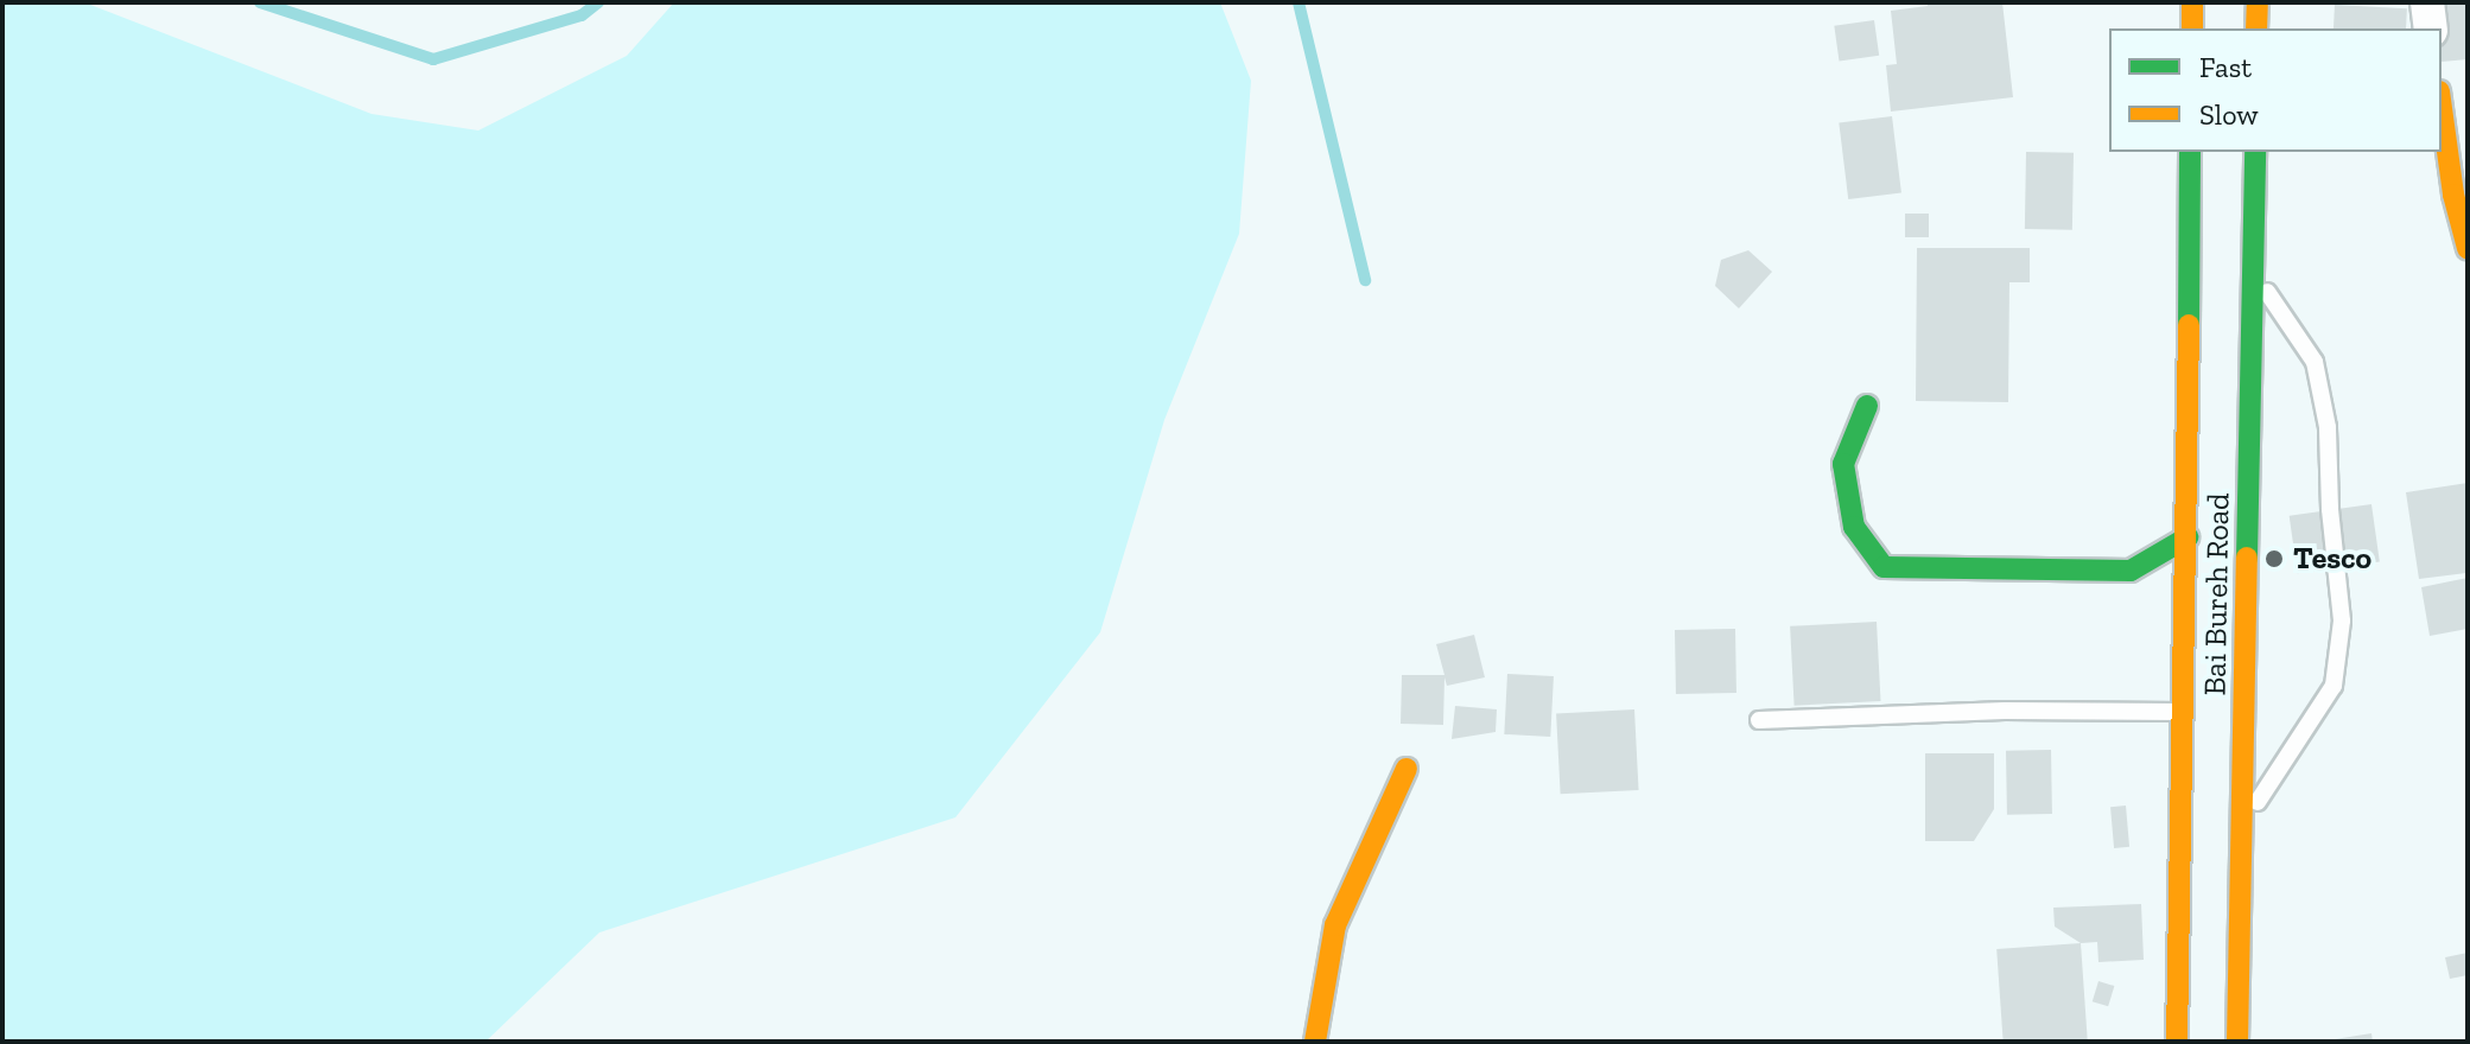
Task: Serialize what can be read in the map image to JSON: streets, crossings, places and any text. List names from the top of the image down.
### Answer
{
  "streets": {
    "main road": ["Bai Bureh Road"]
  },
  "places": ["Tesco"],
  "legend": ["Fast", "Slow"]
}
